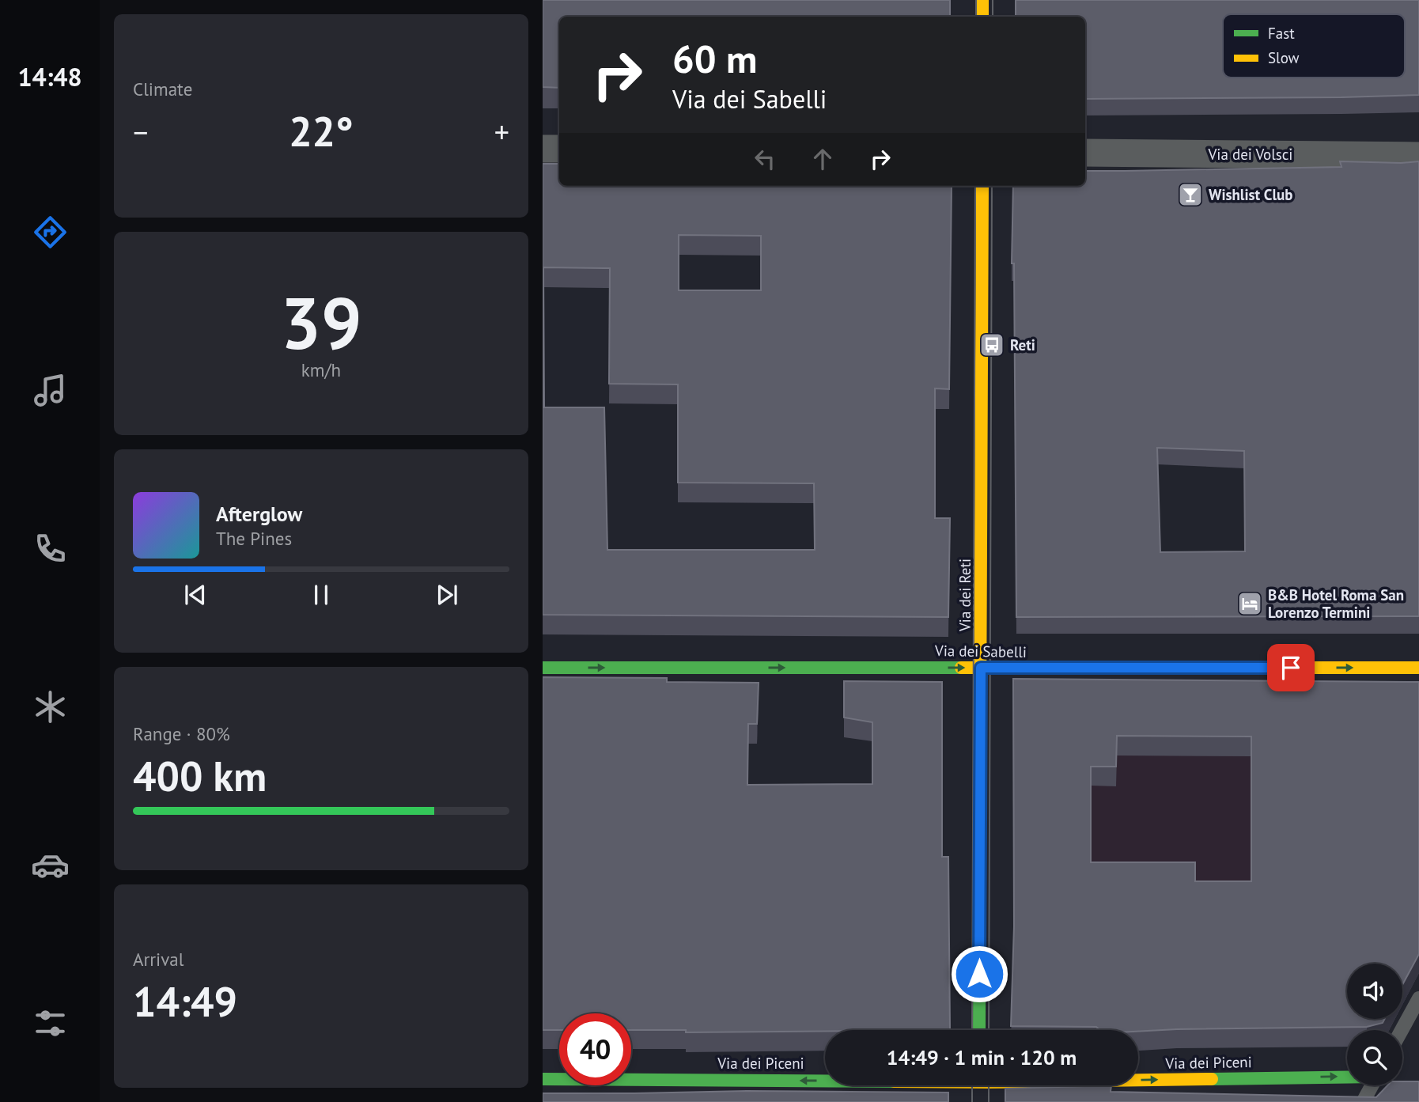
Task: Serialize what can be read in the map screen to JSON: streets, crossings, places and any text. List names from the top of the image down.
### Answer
{
  "streets": {
    "street": [
      "Via dei Volsci",
      "Via dei Reti",
      "Via dei Sabelli",
      "Via dei Piceni"
    ]
  },
  "crossings": [
    ["Via dei Reti", "Via dei Sabelli"]
  ],
  "one_way": ["Via dei Sabelli"],
  "places": {
    "bar": ["Wishlist Club"],
    "bus stop": ["Reti"],
    "hotel": ["B&B Hotel Roma San Lorenzo Termini"]
  },
  "legend": ["Fast", "Slow"],
  "page": {
    "tabs": "14:48",
    "tile": [
      "Climate",
      ["39", "km/h"],
      ["Range · 80%", "400 km"],
      ["Arrival", "14:49"]
    ],
    "turn": ["60 m", "Via dei Sabelli"],
    "heat": ["−", "22°", "+"],
    "song": ["Afterglow", "The Pines"],
    "limit": "40",
    "trip": "14:49 · 1 min · 120 m"
  }
}
